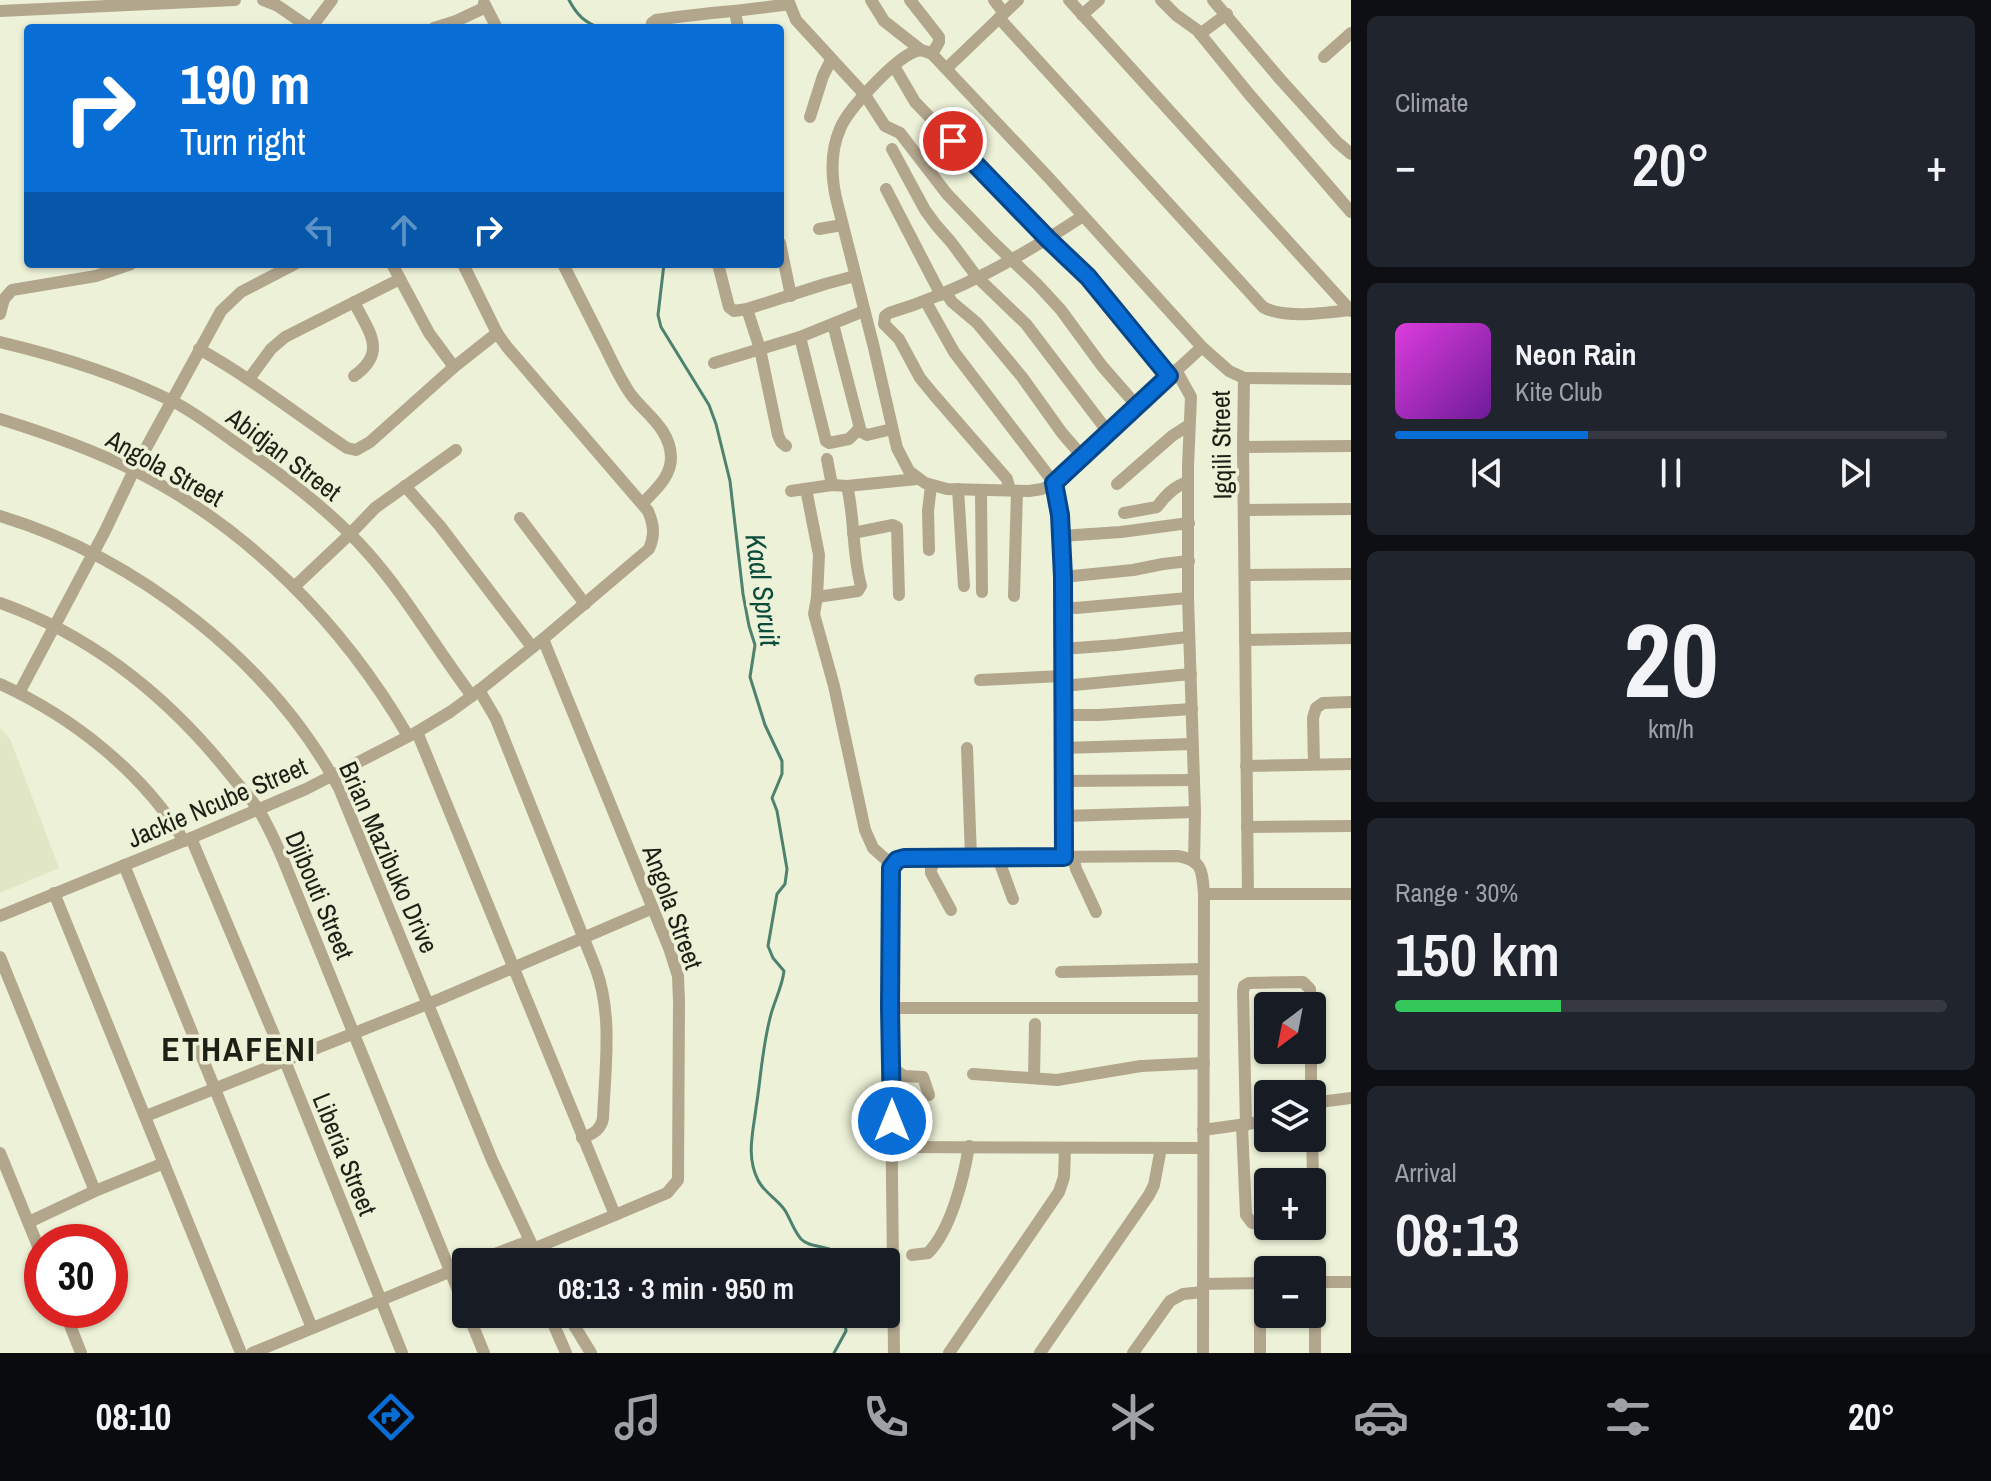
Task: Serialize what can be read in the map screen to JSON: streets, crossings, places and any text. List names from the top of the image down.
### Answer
{
  "streets": {
    "street": [
      "Igqili Street",
      "Abidjan Street",
      "Angola Street",
      "Jackie Ncube Street",
      "Brian Mazibuko Drive",
      "Djibouti Street",
      "Liberia Street"
    ]
  },
  "crossings": [
    ["Abidjan Street", "Angola Street"],
    ["Abidjan Street", "Jackie Ncube Street"],
    ["Angola Street", "Jackie Ncube Street"],
    ["Angola Street", "Brian Mazibuko Drive"],
    ["Jackie Ncube Street", "Brian Mazibuko Drive"],
    ["Jackie Ncube Street", "Djibouti Street"],
    ["Jackie Ncube Street", "Liberia Street"]
  ],
  "districts": ["ETHAFENI"],
  "water": ["Kaal Spruit"],
  "north": "bottom left",
  "page": {
    "tile": [
      "Climate",
      ["20", "km/h"],
      ["Range · 30%", "150 km"],
      ["Arrival", "08:13"]
    ],
    "turn": ["190 m", "Turn right"],
    "heat": ["−", "20°", "+"],
    "song": ["Neon Rain", "Kite Club"],
    "map_buttons": ["+", "−"],
    "limit": "30",
    "trip": "08:13 · 3 min · 950 m",
    "tabs": ["08:10", "20°"]
  }
}
